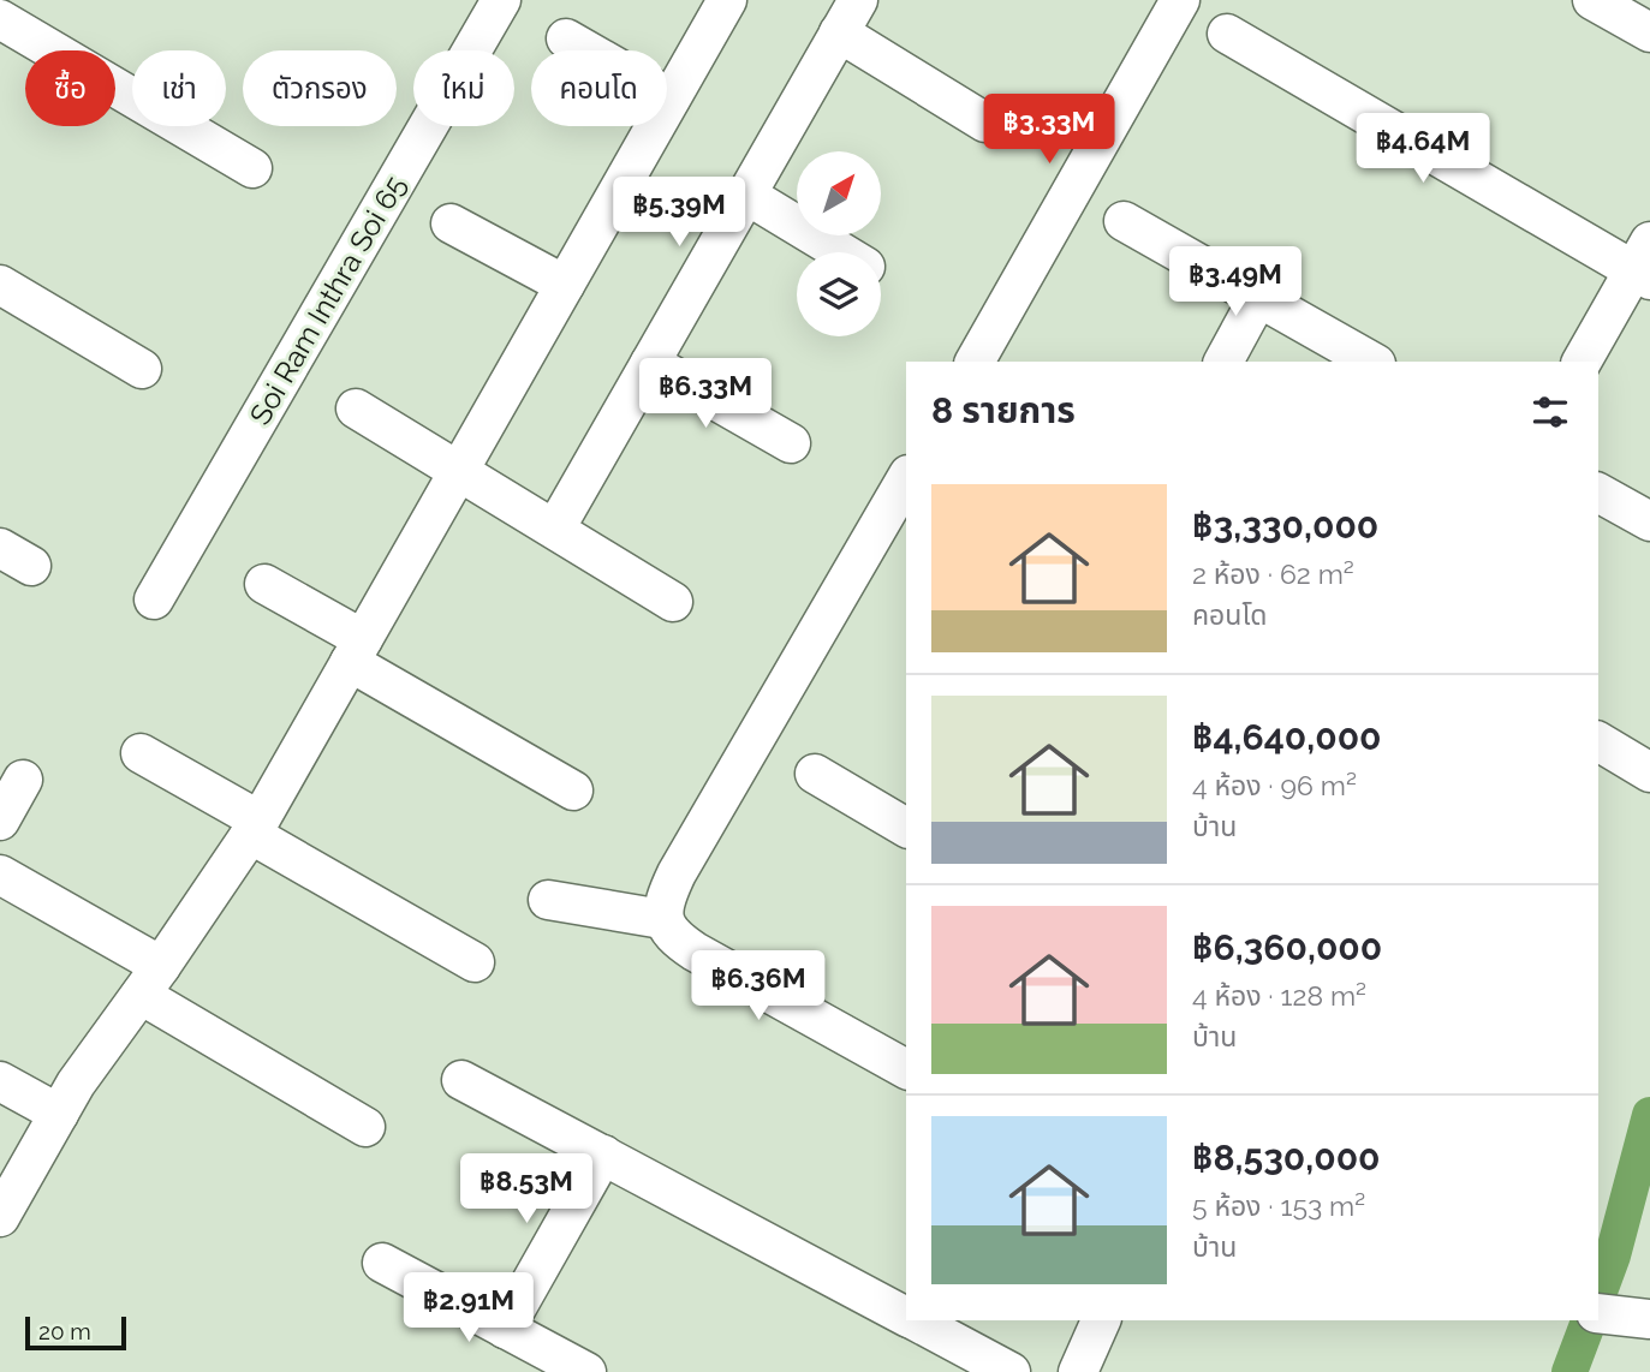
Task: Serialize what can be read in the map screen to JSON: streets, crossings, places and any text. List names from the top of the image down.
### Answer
{
  "streets": {
    "street": ["Soi Ram Inthra Soi 65"]
  },
  "scale_bar": "20 m",
  "north": "top right",
  "page": {
    "chip": [
      "ซื้อ",
      "เช่า",
      "ตัวกรอง",
      "ใหม่",
      "คอนโด"
    ],
    "price": [
      "฿3.33M",
      "฿4.64M",
      "฿5.39M",
      "฿3.49M",
      "฿6.33M",
      "฿6.36M",
      "฿8.53M",
      "฿2.91M"
    ],
    "heading": "8 รายการ",
    "list": [
      {
        "name": "฿3,330,000",
        "note": "2 ห้อง · 62 m² · คอนโด"
      },
      {
        "name": "฿4,640,000",
        "note": "4 ห้อง · 96 m² · บ้าน"
      },
      {
        "name": "฿6,360,000",
        "note": "4 ห้อง · 128 m² · บ้าน"
      },
      {
        "name": "฿8,530,000",
        "note": "5 ห้อง · 153 m² · บ้าน"
      }
    ],
    "scale": "20 m"
  }
}
